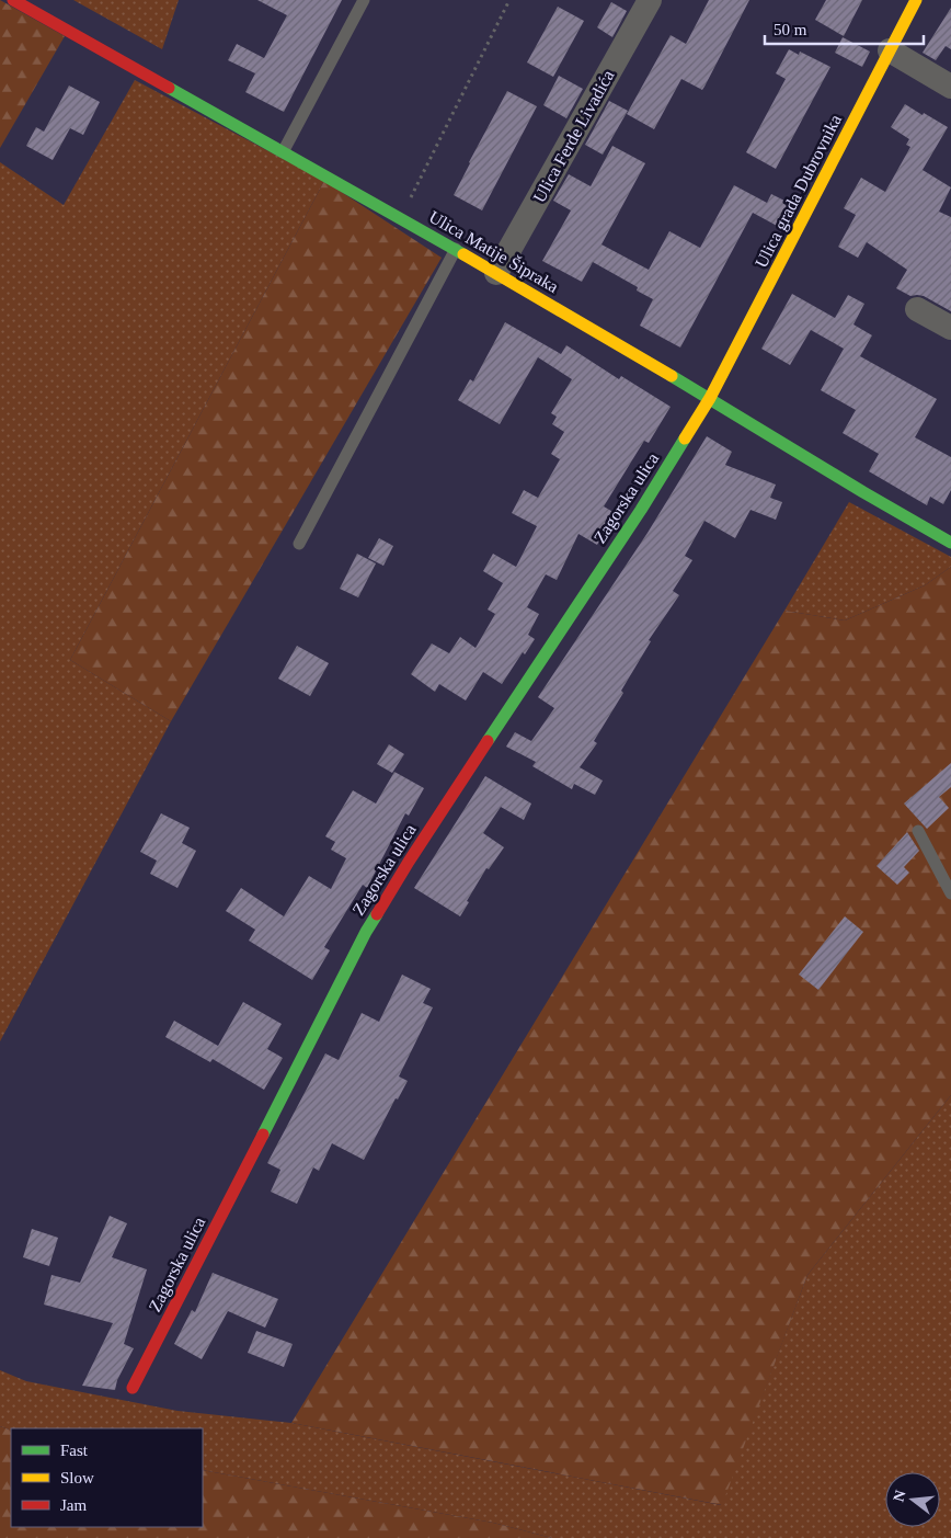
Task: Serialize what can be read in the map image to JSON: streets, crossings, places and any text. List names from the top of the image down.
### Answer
{
  "streets": {
    "street": [
      "Ulica Ferde Livadića",
      "Ulica grada Dubrovnika",
      "Ulica Matije Šipraka",
      "Zagorska ulica"
    ]
  },
  "crossings": [
    ["Ulica Ferde Livadića", "Ulica Matije Šipraka"],
    ["Ulica grada Dubrovnika", "Ulica Matije Šipraka"],
    ["Ulica grada Dubrovnika", "Zagorska ulica"],
    ["Ulica Matije Šipraka", "Zagorska ulica"]
  ],
  "legend": ["Fast", "Slow", "Jam"],
  "scale_bar": "50 m",
  "north": "left"
}
